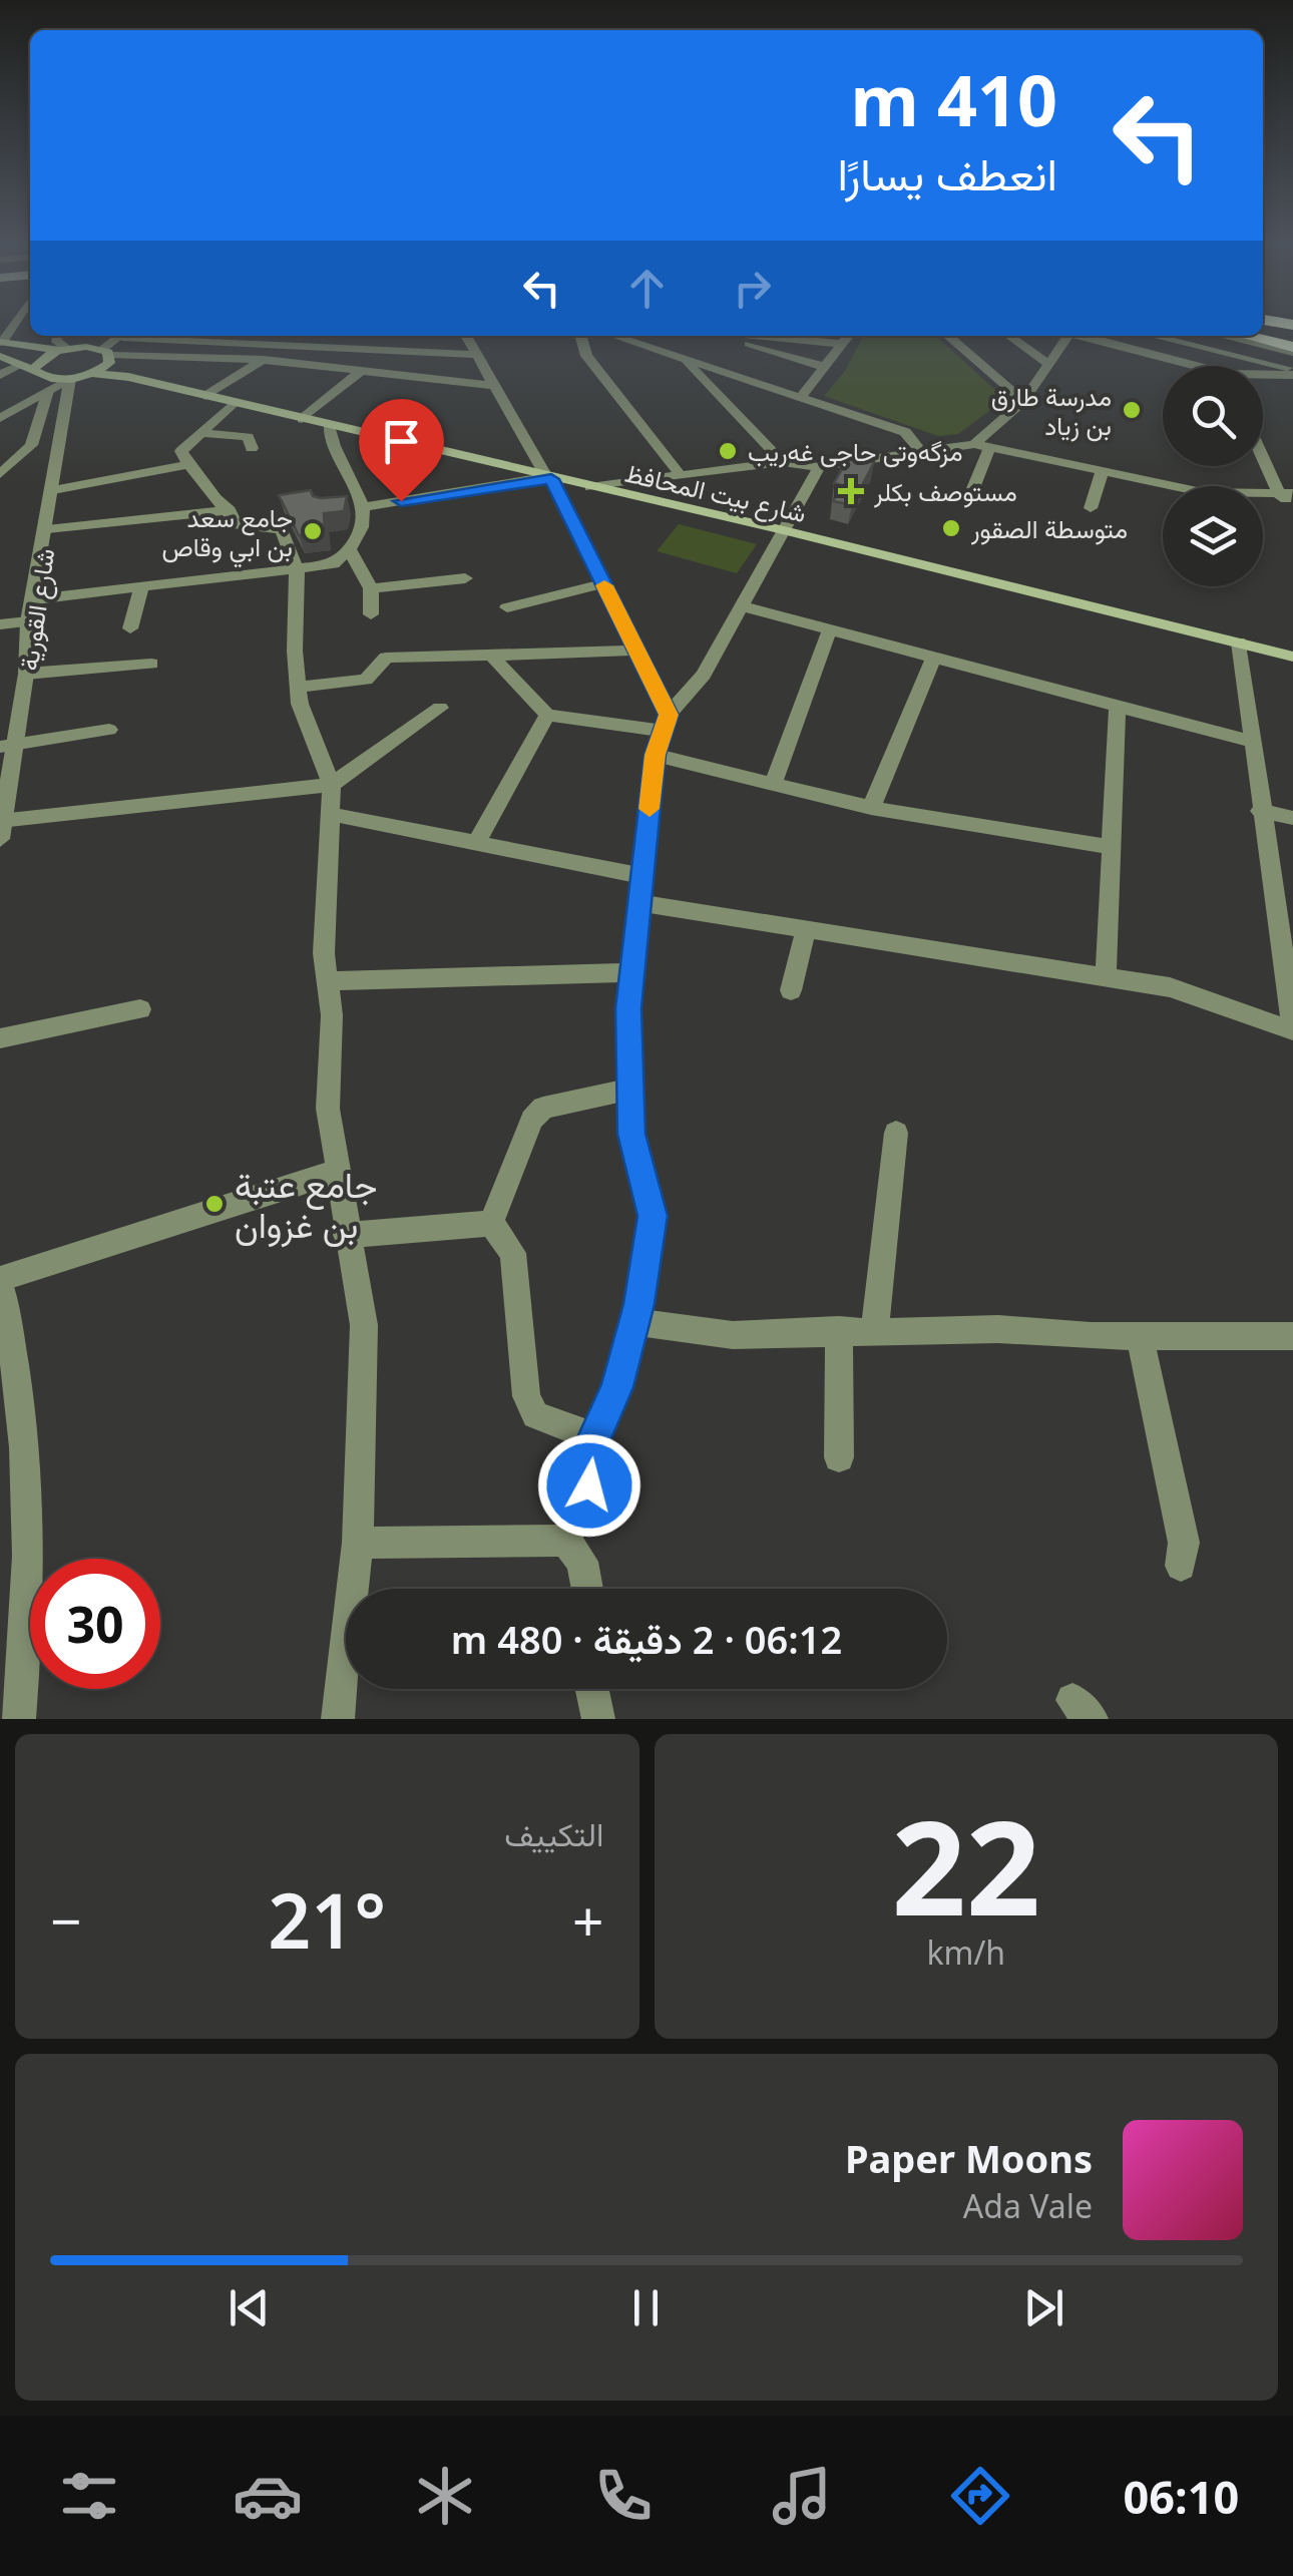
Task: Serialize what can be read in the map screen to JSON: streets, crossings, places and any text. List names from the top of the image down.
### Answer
{
  "streets": {
    "main road": ["شارع بيت المحافظ"],
    "street": ["شارع القورية"]
  },
  "places": {
    "other": [
      "مدرسة طارق بن زياد",
      "مزگەوتی حاجی غەریب",
      "متوسطة الصقور",
      "جامع سعد بن ابي وقاص",
      "جامع عتبة بن غزوان"
    ],
    "health": ["مستوصف بكلر"]
  },
  "page": {
    "turn": ["410 m", "انعطف يسارًا"],
    "limit": "30",
    "trip": "06:12 · 2 دقيقة · 480 m",
    "tile": [
      ["22", "km/h"],
      "التكييف"
    ],
    "heat": ["−", "21°", "+"],
    "song": ["Paper Moons", "Ada Vale"],
    "tabs": "06:10"
  }
}
